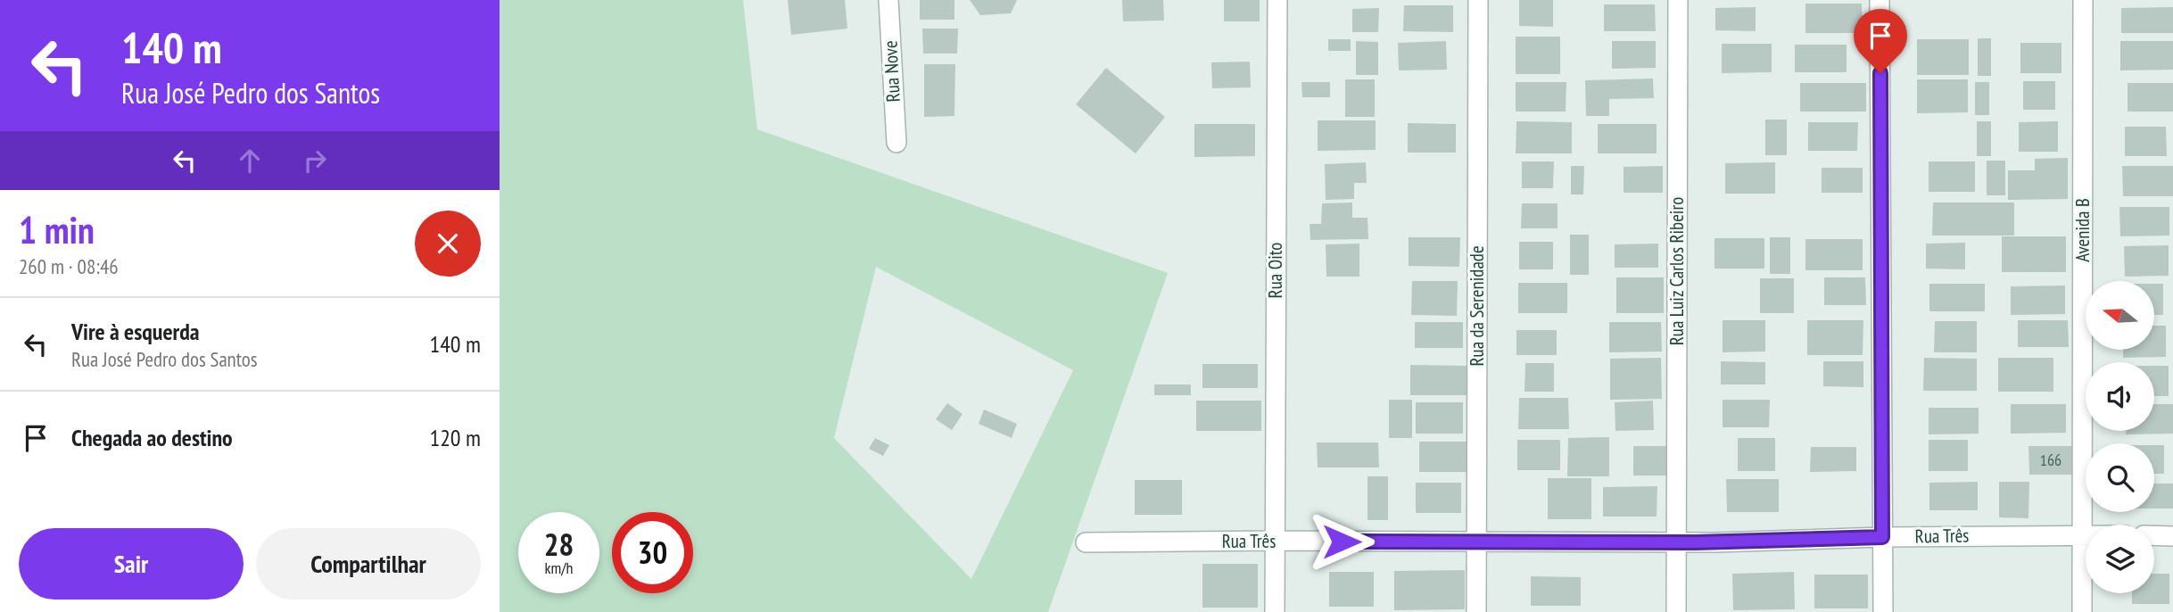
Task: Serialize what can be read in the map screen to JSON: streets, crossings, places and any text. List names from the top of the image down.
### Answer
{
  "streets": {
    "street": [
      "Rua Nove",
      "Avenida B",
      "Rua Oito",
      "Rua Luiz Carlos Ribeiro",
      "Rua da Serenidade",
      "Rua Três"
    ]
  },
  "crossings": [
    ["Avenida B", "Rua Três"],
    ["Rua Oito", "Rua Três"],
    ["Rua Luiz Carlos Ribeiro", "Rua Três"],
    ["Rua da Serenidade", "Rua Três"]
  ],
  "house_numbers": ["166"],
  "north": "left",
  "page": {
    "turn": ["140 m", "Rua José Pedro dos Santos"],
    "heading": ["1 min", "260 m · 08:46"],
    "list": [
      {
        "name": "Vire à esquerda",
        "note": "Rua José Pedro dos Santos",
        "value": "140 m"
      },
      {
        "name": "Chegada ao destino",
        "value": "120 m"
      }
    ],
    "speed": "28 km/h",
    "limit": "30",
    "buttons": ["Sair", "Compartilhar"]
  }
}
